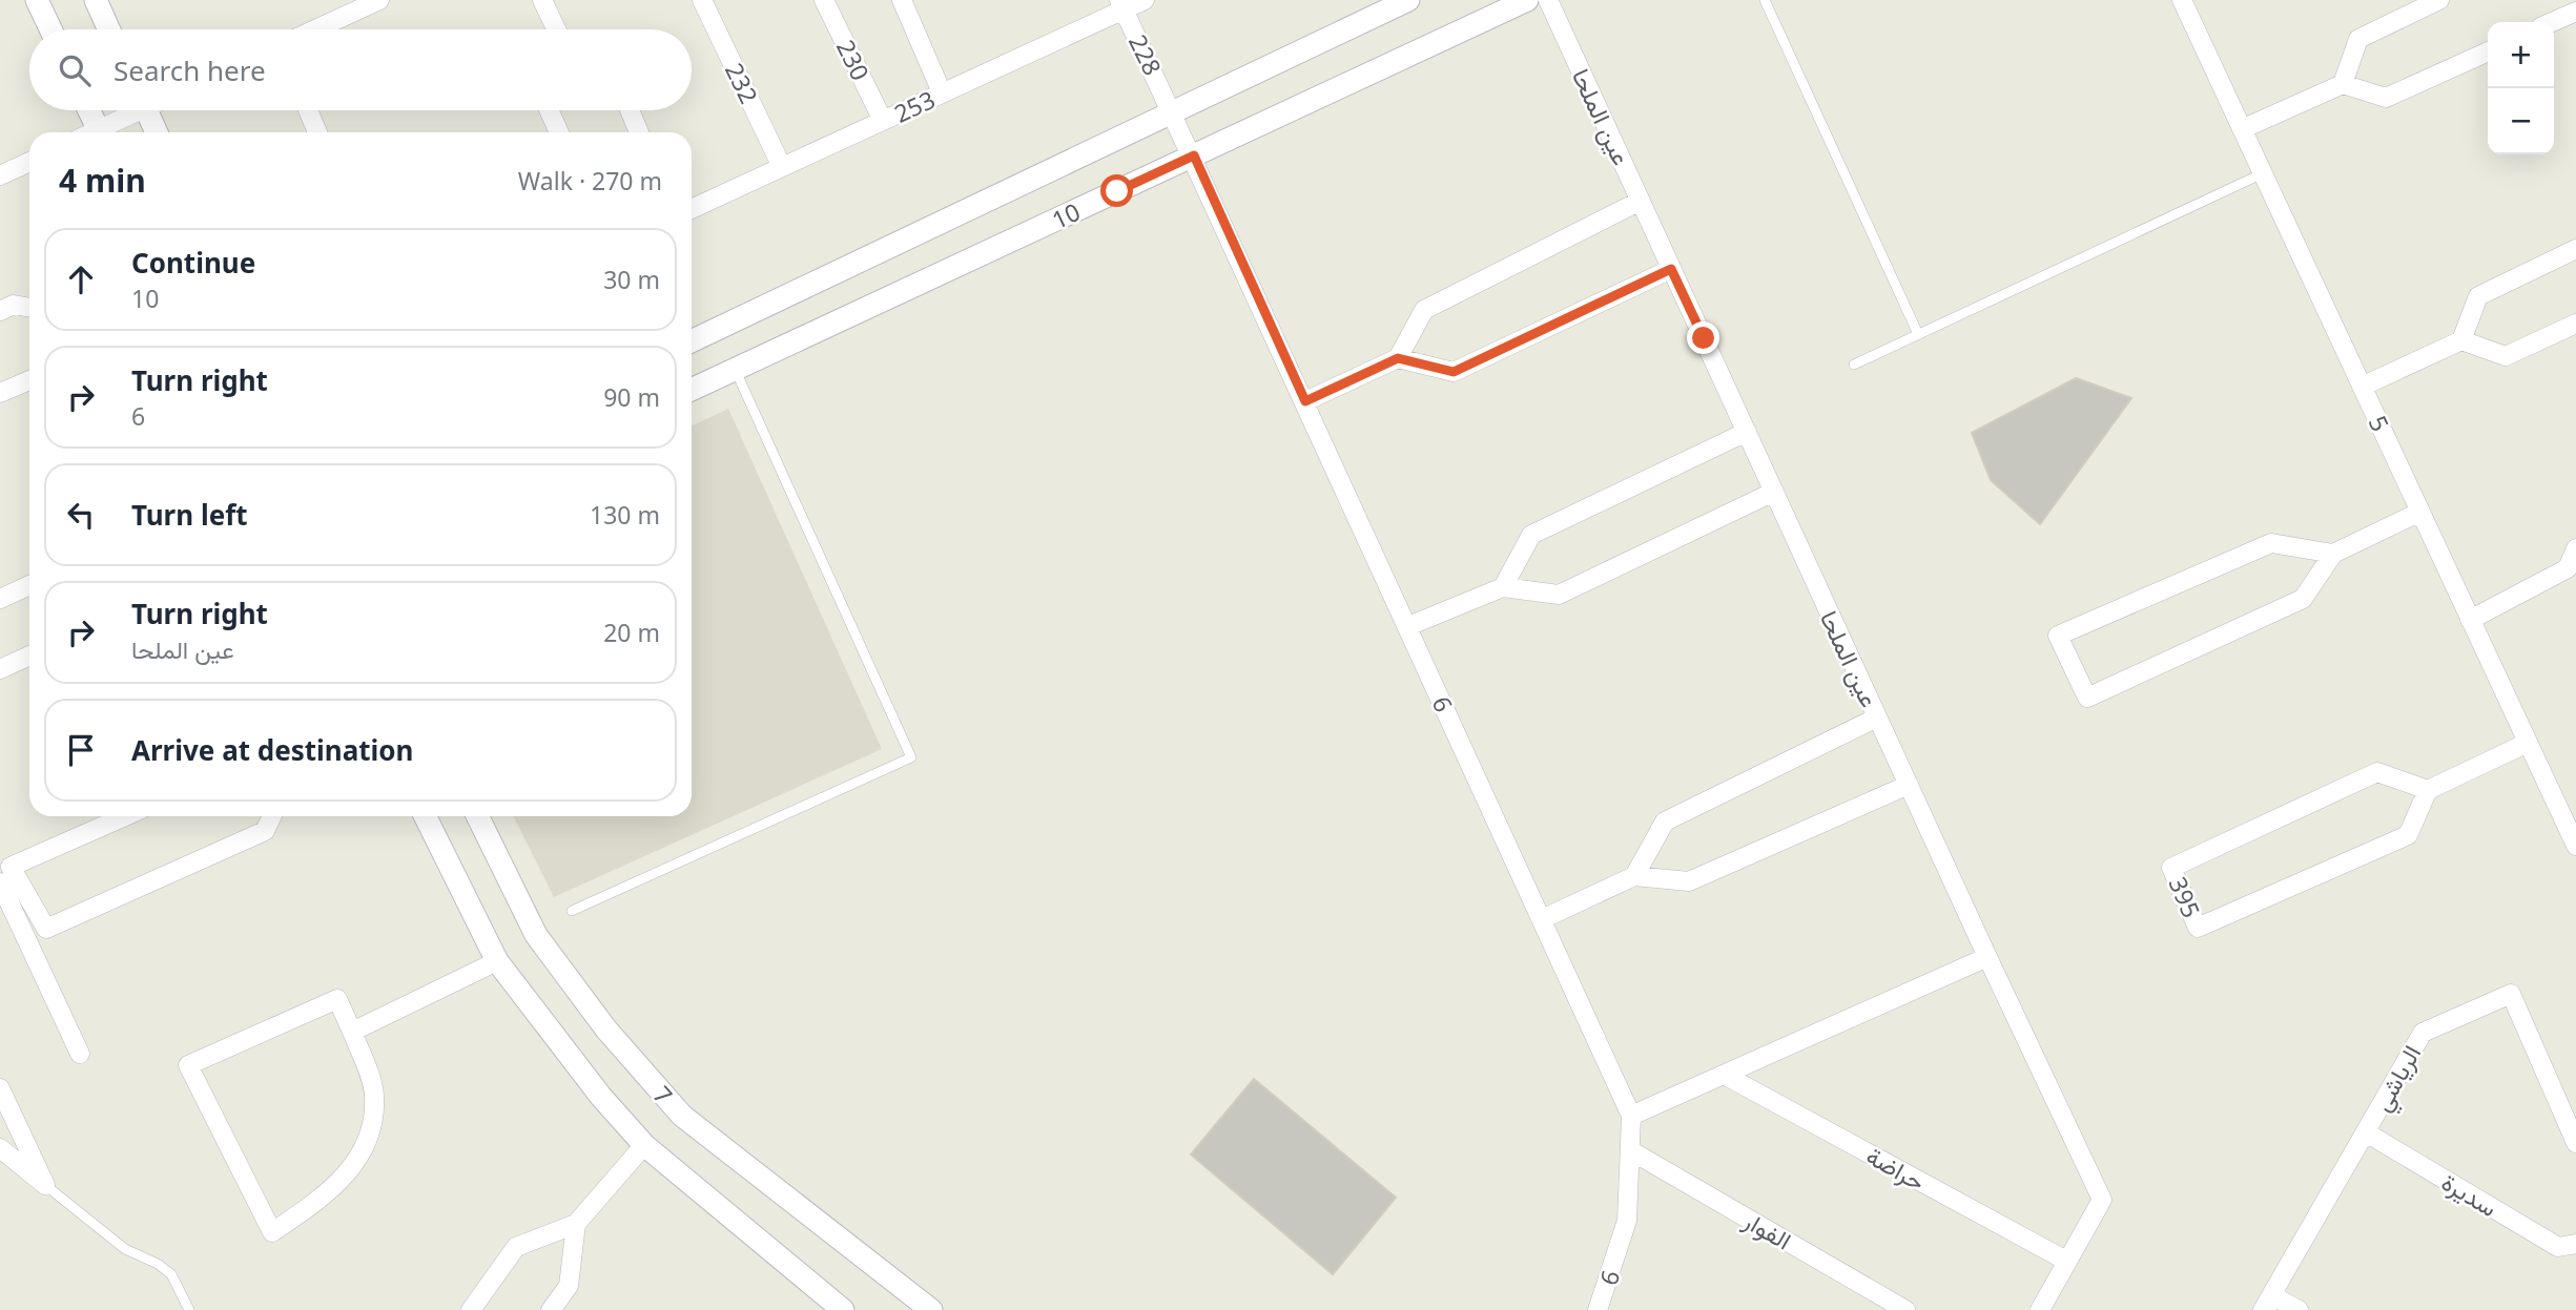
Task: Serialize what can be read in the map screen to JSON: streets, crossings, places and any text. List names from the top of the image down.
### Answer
{
  "streets": {
    "street": [
      "228",
      "230",
      "232",
      "253",
      "عين الملحا",
      "10",
      "5",
      "6",
      "395",
      "الرياشي",
      "7",
      "حراضة",
      "سديرة",
      "الفوار"
    ]
  },
  "crossings": [
    ["228", "253"],
    ["228", "10"],
    ["228", "6"],
    ["230", "253"],
    ["232", "253"],
    ["عين الملحا", "حراضة"],
    ["10", "6"],
    ["6", "الفوار"],
    ["الرياشي", "سديرة"]
  ],
  "page": {
    "map_buttons": ["+", "−"],
    "search": "Search here",
    "heading": ["4 min", "Walk · 270 m"],
    "list": [
      ["Continue", "10", "30 m"],
      ["Turn right", "6", "90 m"],
      ["Turn left", "130 m"],
      ["Turn right", "عين الملحا", "20 m"],
      "Arrive at destination"
    ]
  }
}
